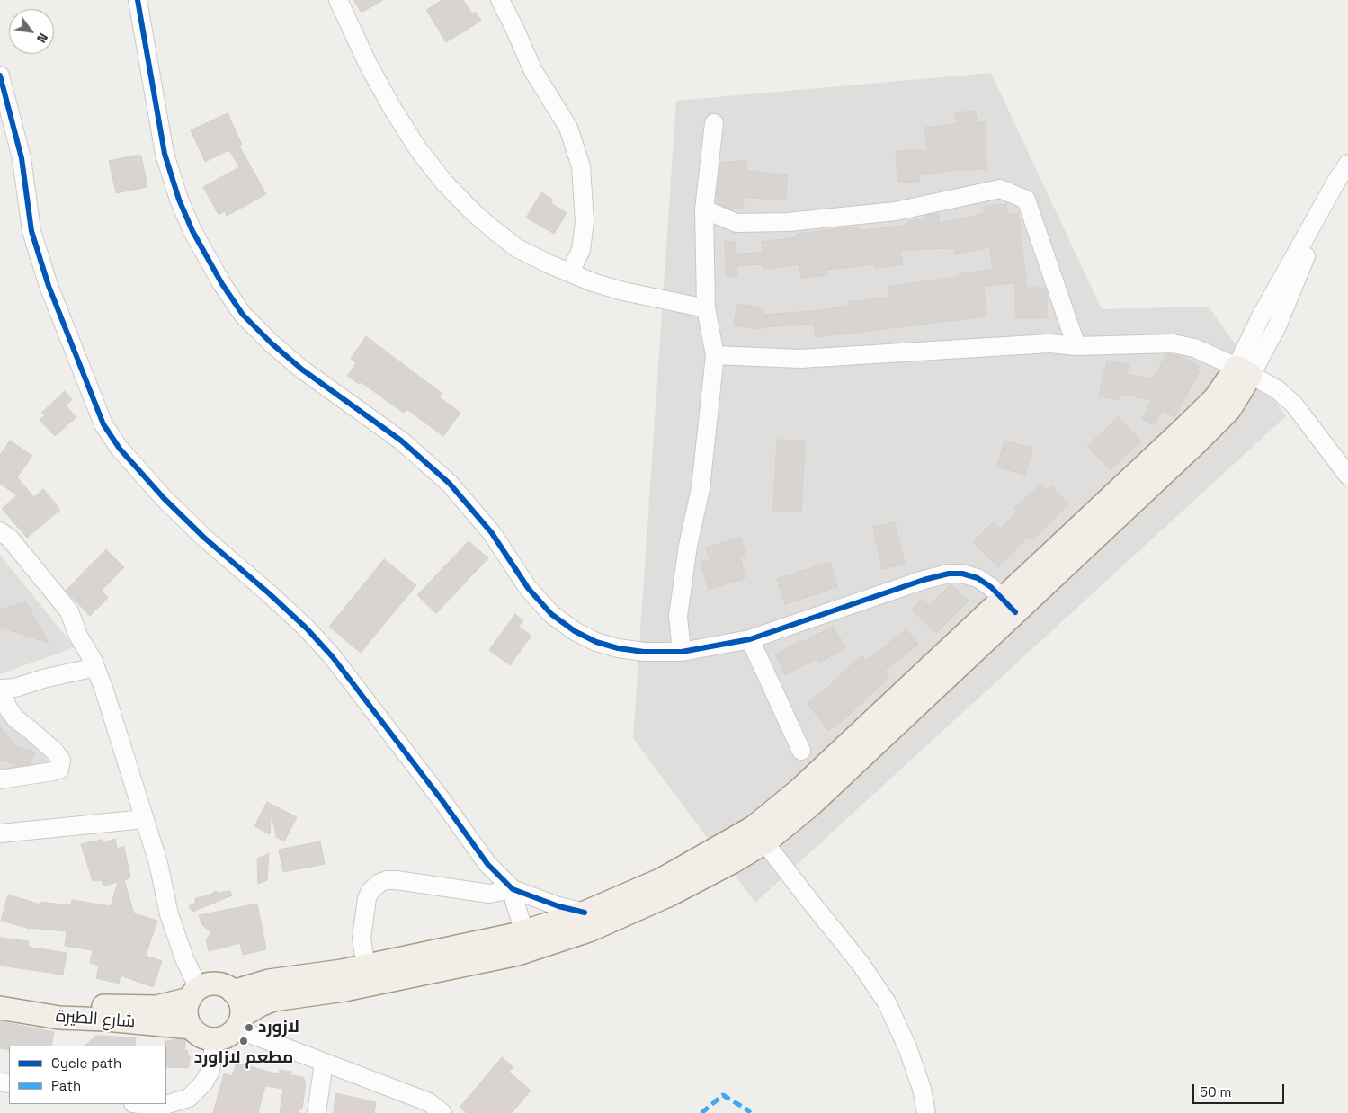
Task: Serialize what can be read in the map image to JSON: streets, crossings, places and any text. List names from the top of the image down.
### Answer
{
  "streets": {
    "main road": ["شارع الطيرة"]
  },
  "places": ["لازورد", "مطعم لازاورد"],
  "legend": ["Cycle path", "Path"],
  "scale_bar": "50 m",
  "north": "bottom right"
}
